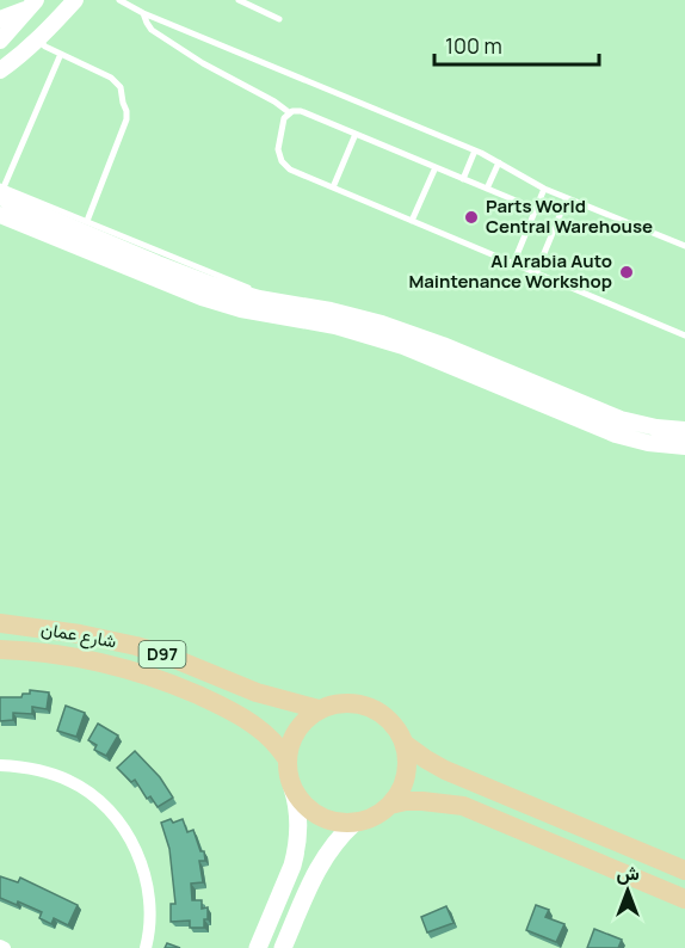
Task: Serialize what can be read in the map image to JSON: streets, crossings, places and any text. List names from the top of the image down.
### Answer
{
  "streets": {
    "main road": ["شارع عمان", "D97"]
  },
  "places": ["Parts World Central Warehouse", "Al Arabia Auto Maintenance Workshop"],
  "scale_bar": "100 m",
  "north": "top"
}
